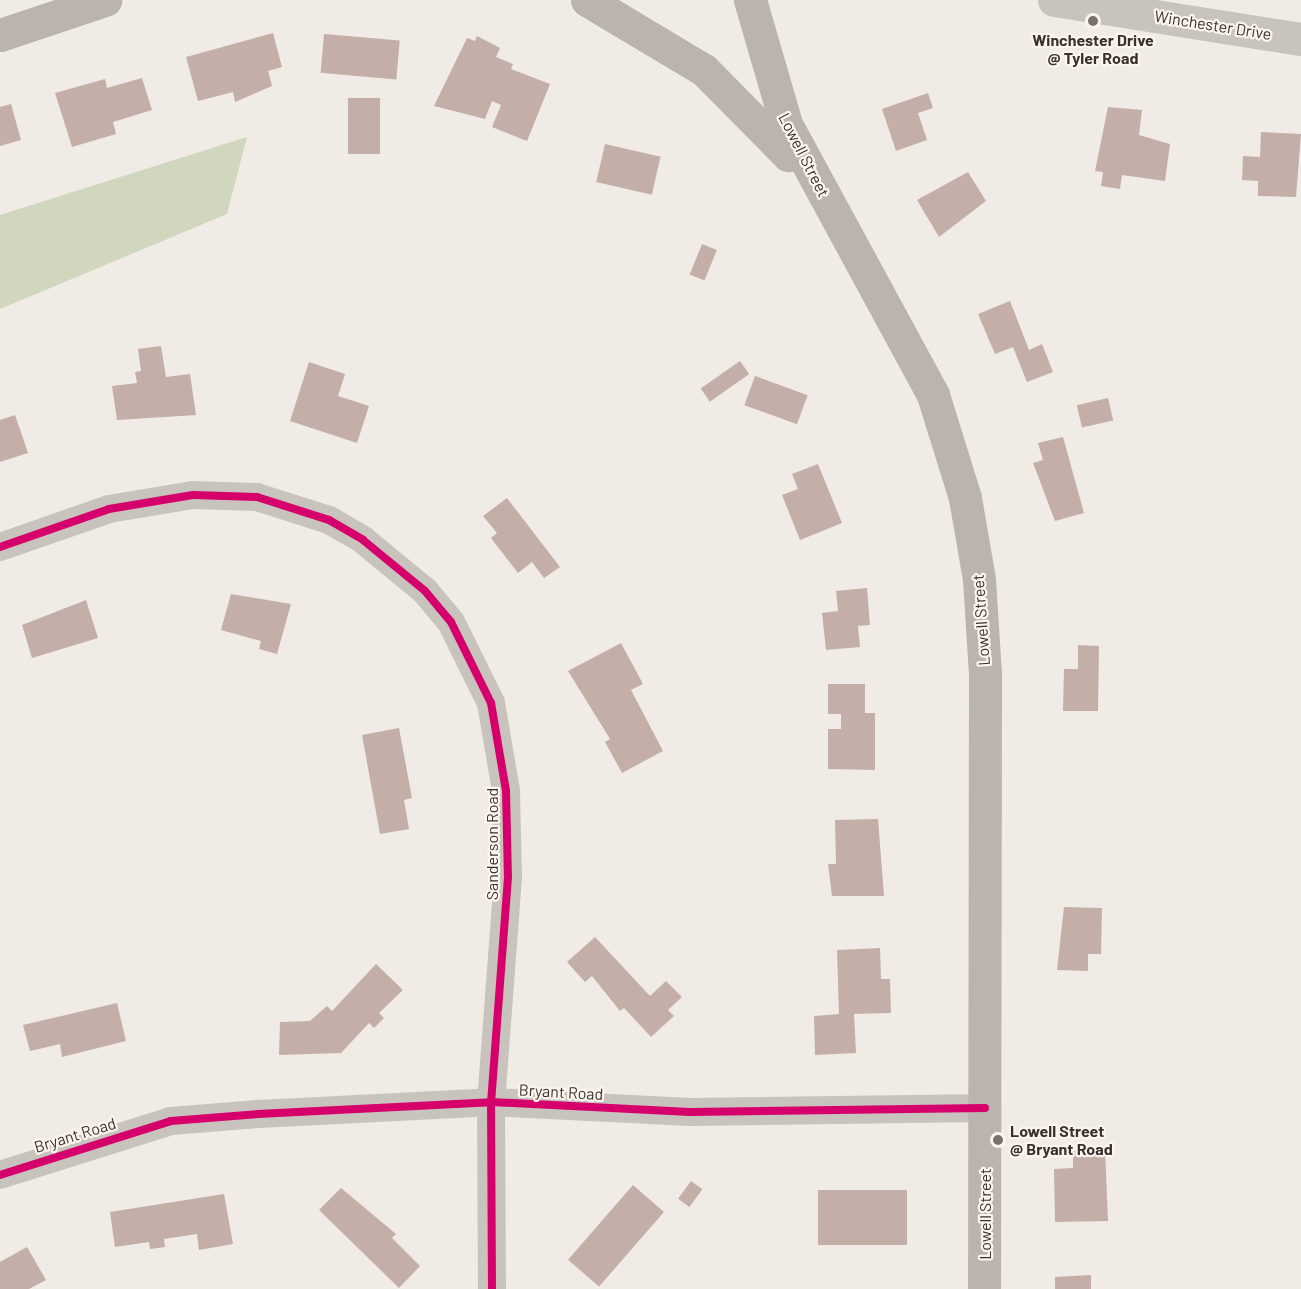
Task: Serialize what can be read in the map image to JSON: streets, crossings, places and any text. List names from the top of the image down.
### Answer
{
  "streets": {
    "main road": ["Lowell Street"],
    "street": ["Winchester Drive", "Sanderson Road", "Bryant Road"]
  },
  "crossings": [
    ["Lowell Street", "Bryant Road"],
    ["Sanderson Road", "Bryant Road"]
  ],
  "places": ["Winchester Drive @ Tyler Road", "Lowell Street @ Bryant Road"]
}
